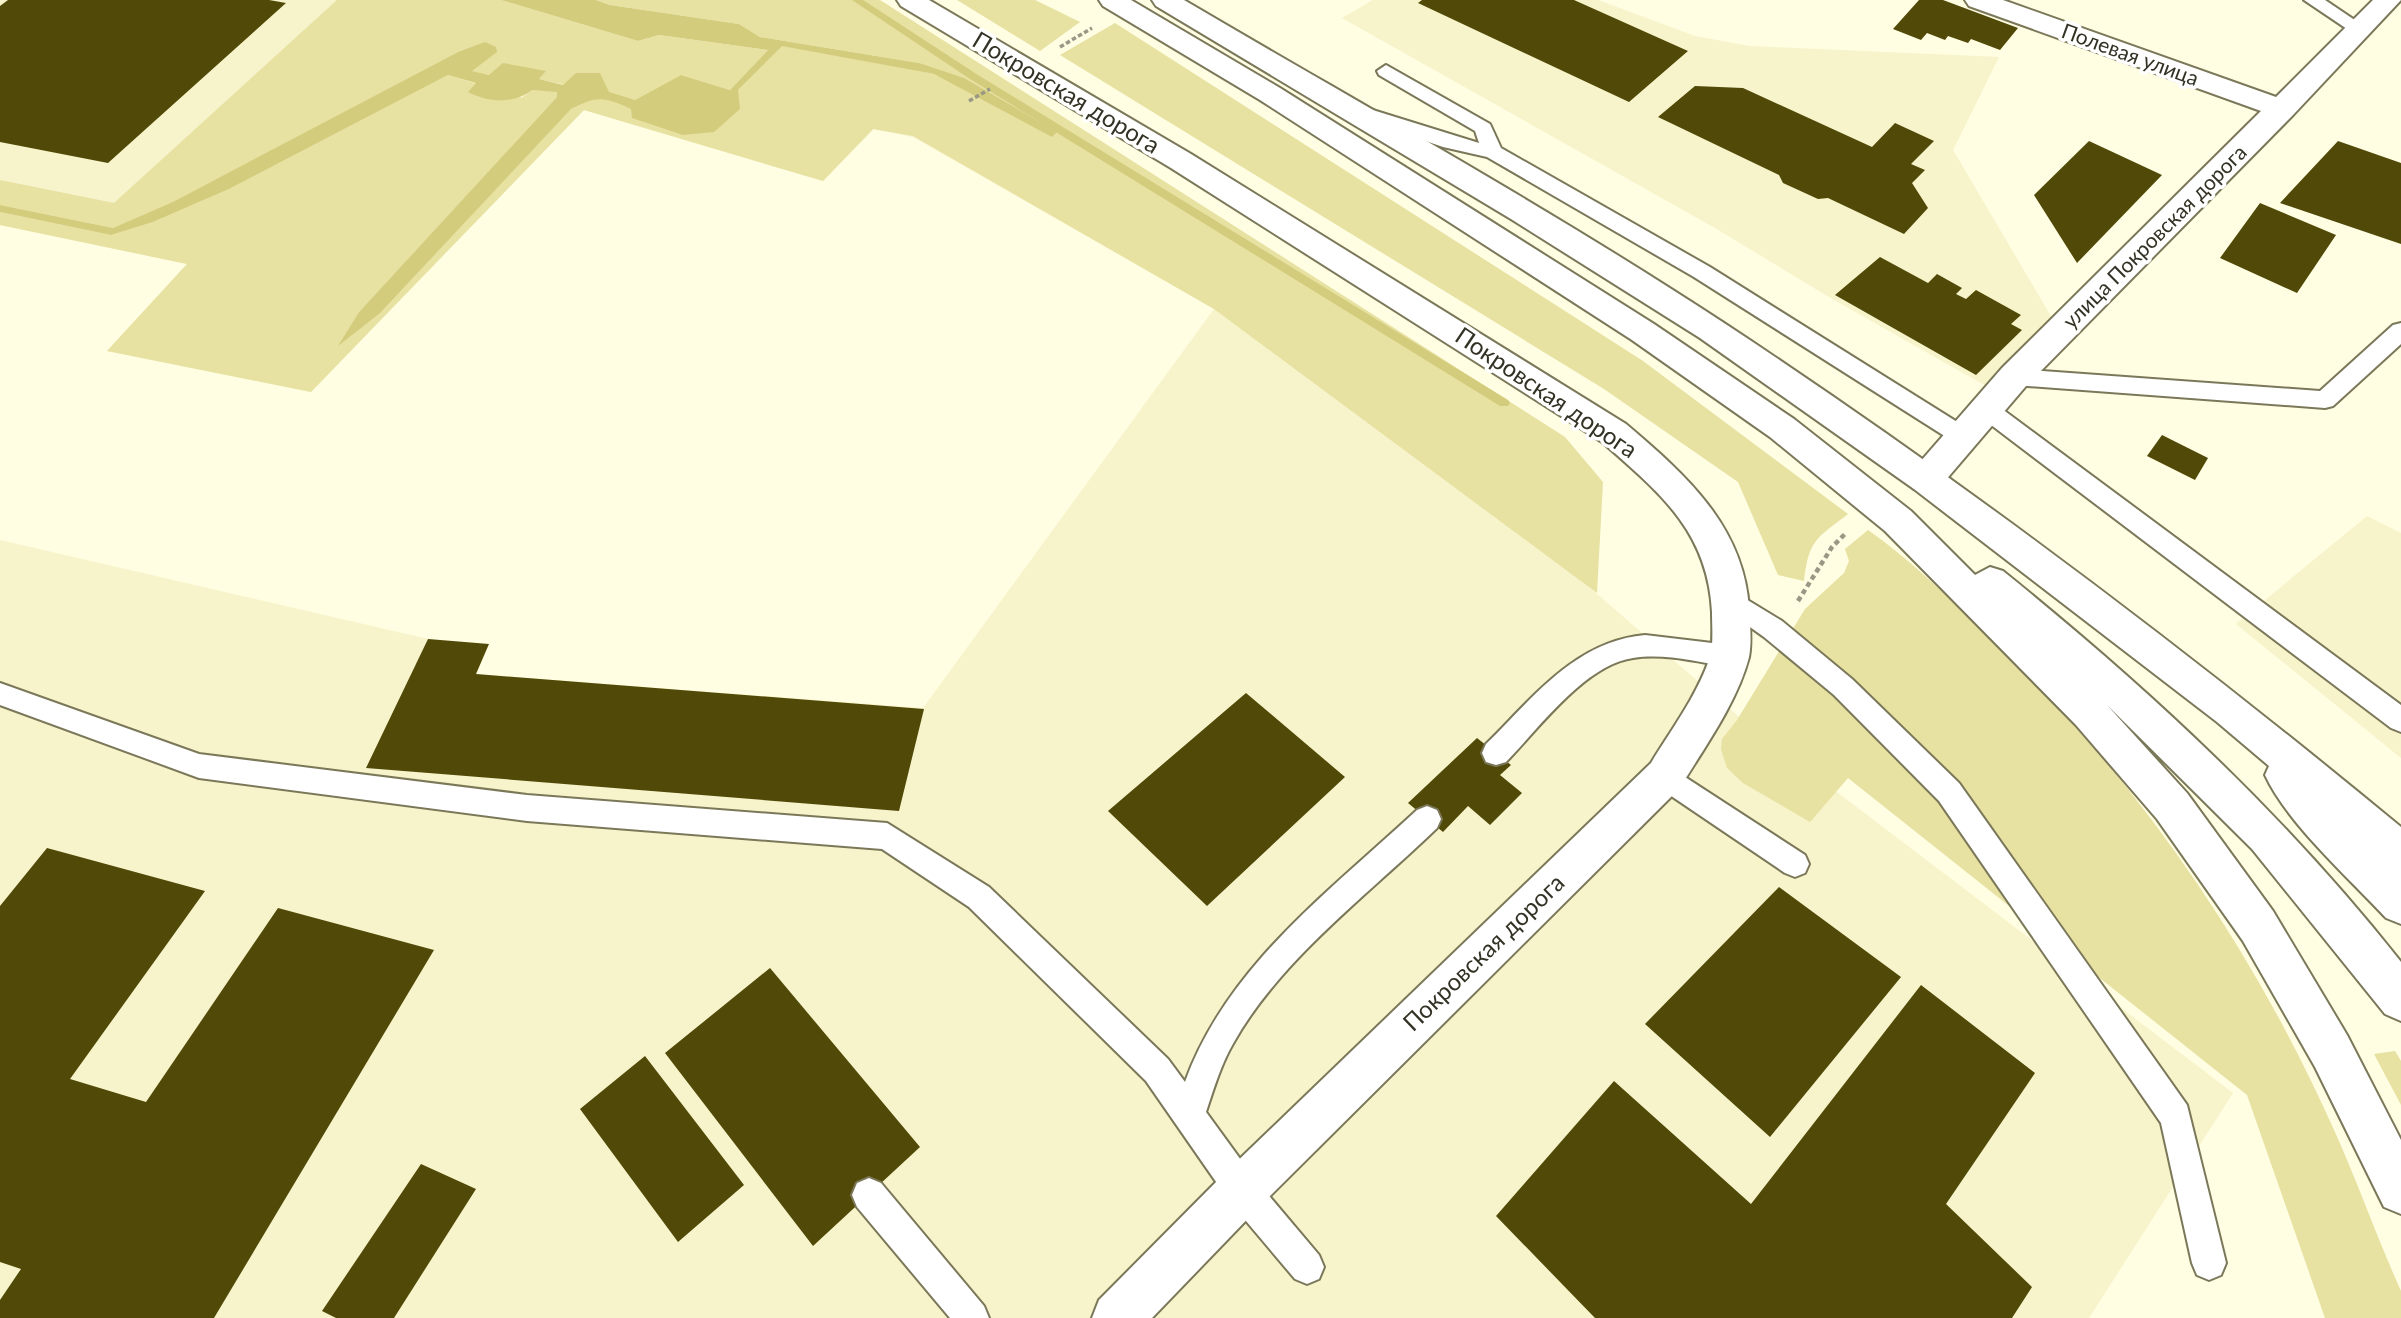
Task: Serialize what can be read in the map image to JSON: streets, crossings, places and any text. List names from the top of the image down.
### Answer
{
  "streets": {
    "main road": ["Полевая улица", "Покровская дорога", "улица Покровская дорога"]
  },
  "crossings": [
    ["Полевая улица", "улица Покровская дорога"]
  ]
}
